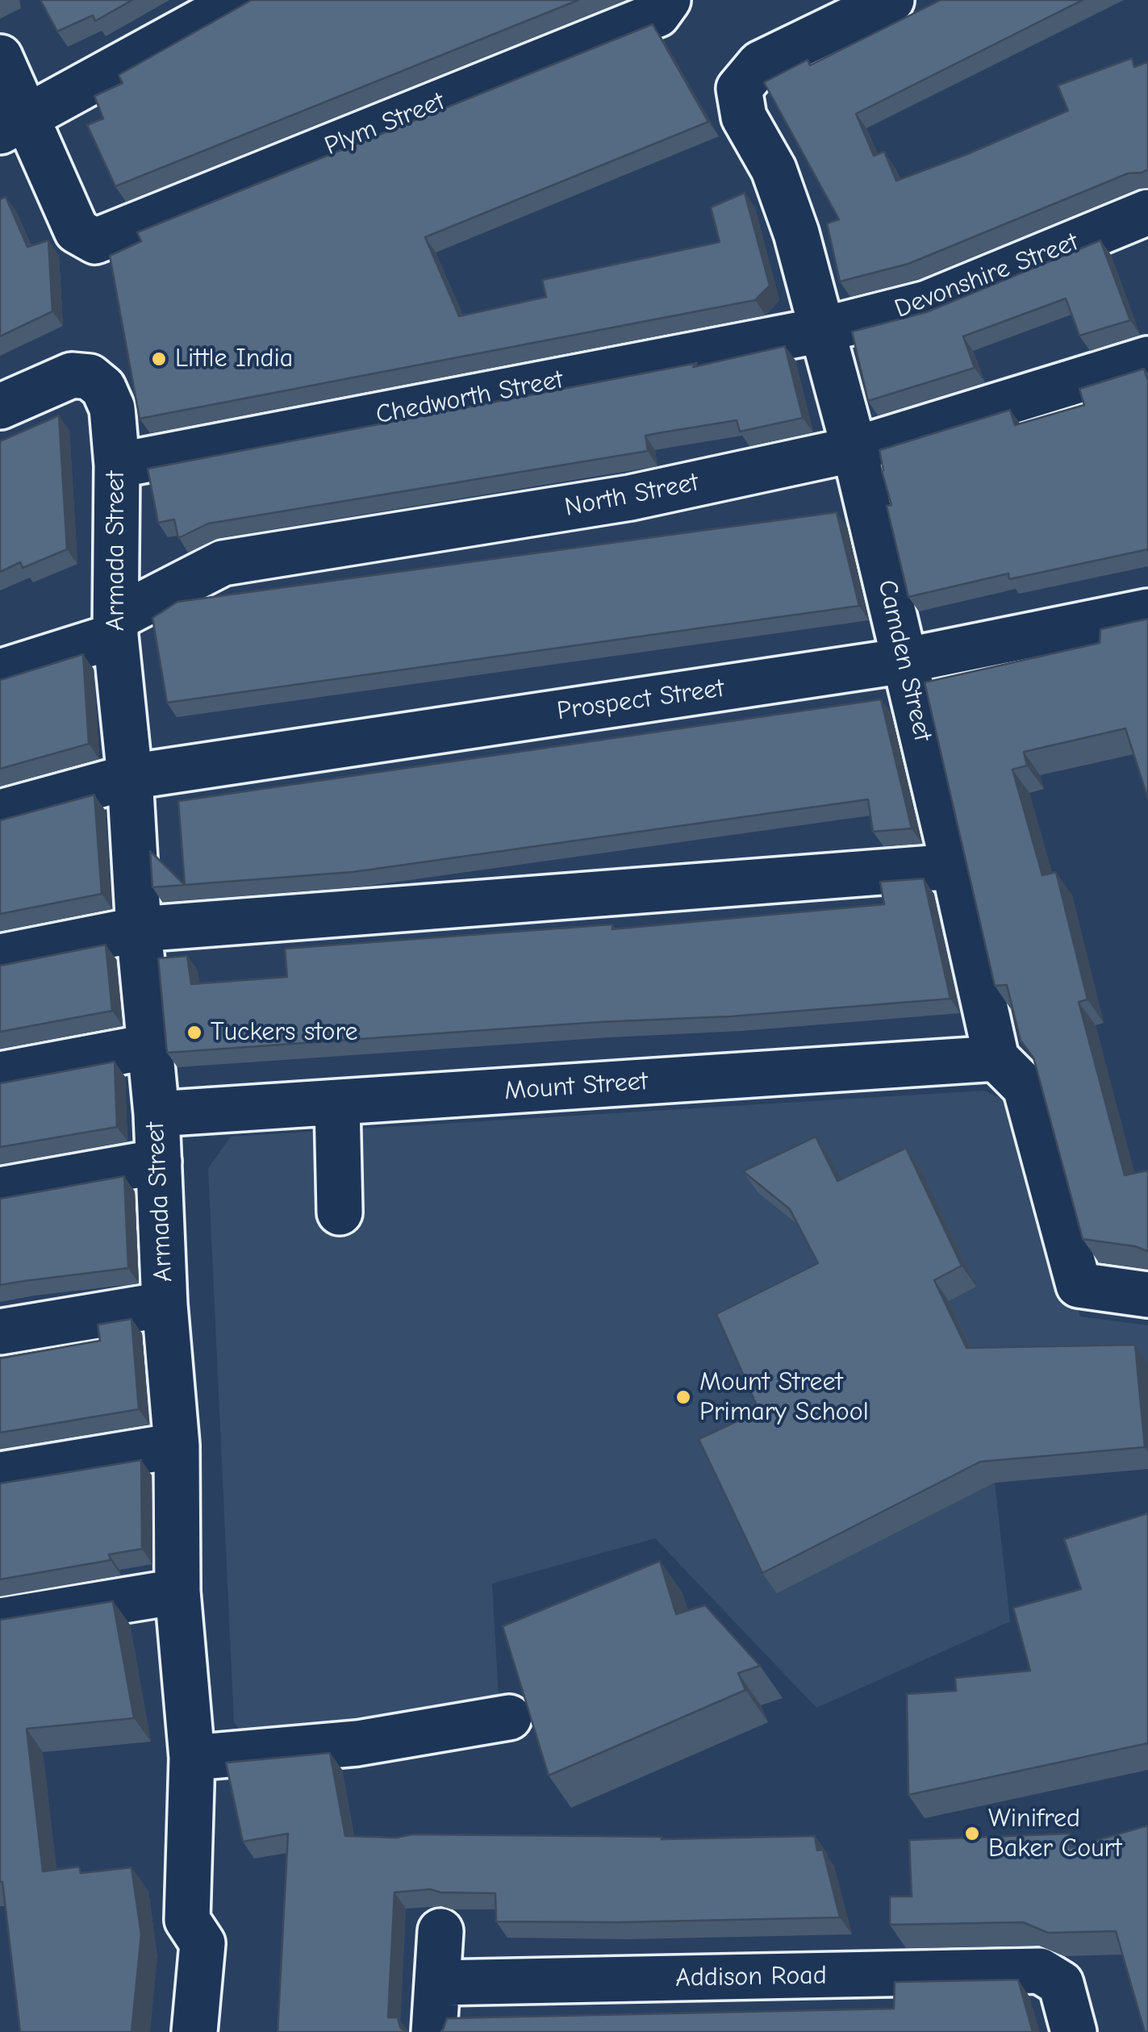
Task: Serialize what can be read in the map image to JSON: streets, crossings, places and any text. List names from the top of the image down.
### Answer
{
  "streets": {
    "street": [
      "Plym Street",
      "Devonshire Street",
      "Chedworth Street",
      "North Street",
      "Armada Street",
      "Camden Street",
      "Prospect Street",
      "Mount Street",
      "Addison Road"
    ]
  },
  "crossings": [
    ["Devonshire Street", "Chedworth Street"],
    ["Devonshire Street", "Camden Street"],
    ["Chedworth Street", "Armada Street"],
    ["Chedworth Street", "Camden Street"],
    ["North Street", "Armada Street"],
    ["North Street", "Camden Street"],
    ["Armada Street", "Prospect Street"],
    ["Armada Street", "Mount Street"],
    ["Camden Street", "Prospect Street"],
    ["Camden Street", "Mount Street"]
  ],
  "places": [
    "Little India",
    "Tuckers store",
    "Mount Street Primary School",
    "Winifred Baker Court"
  ]
}
